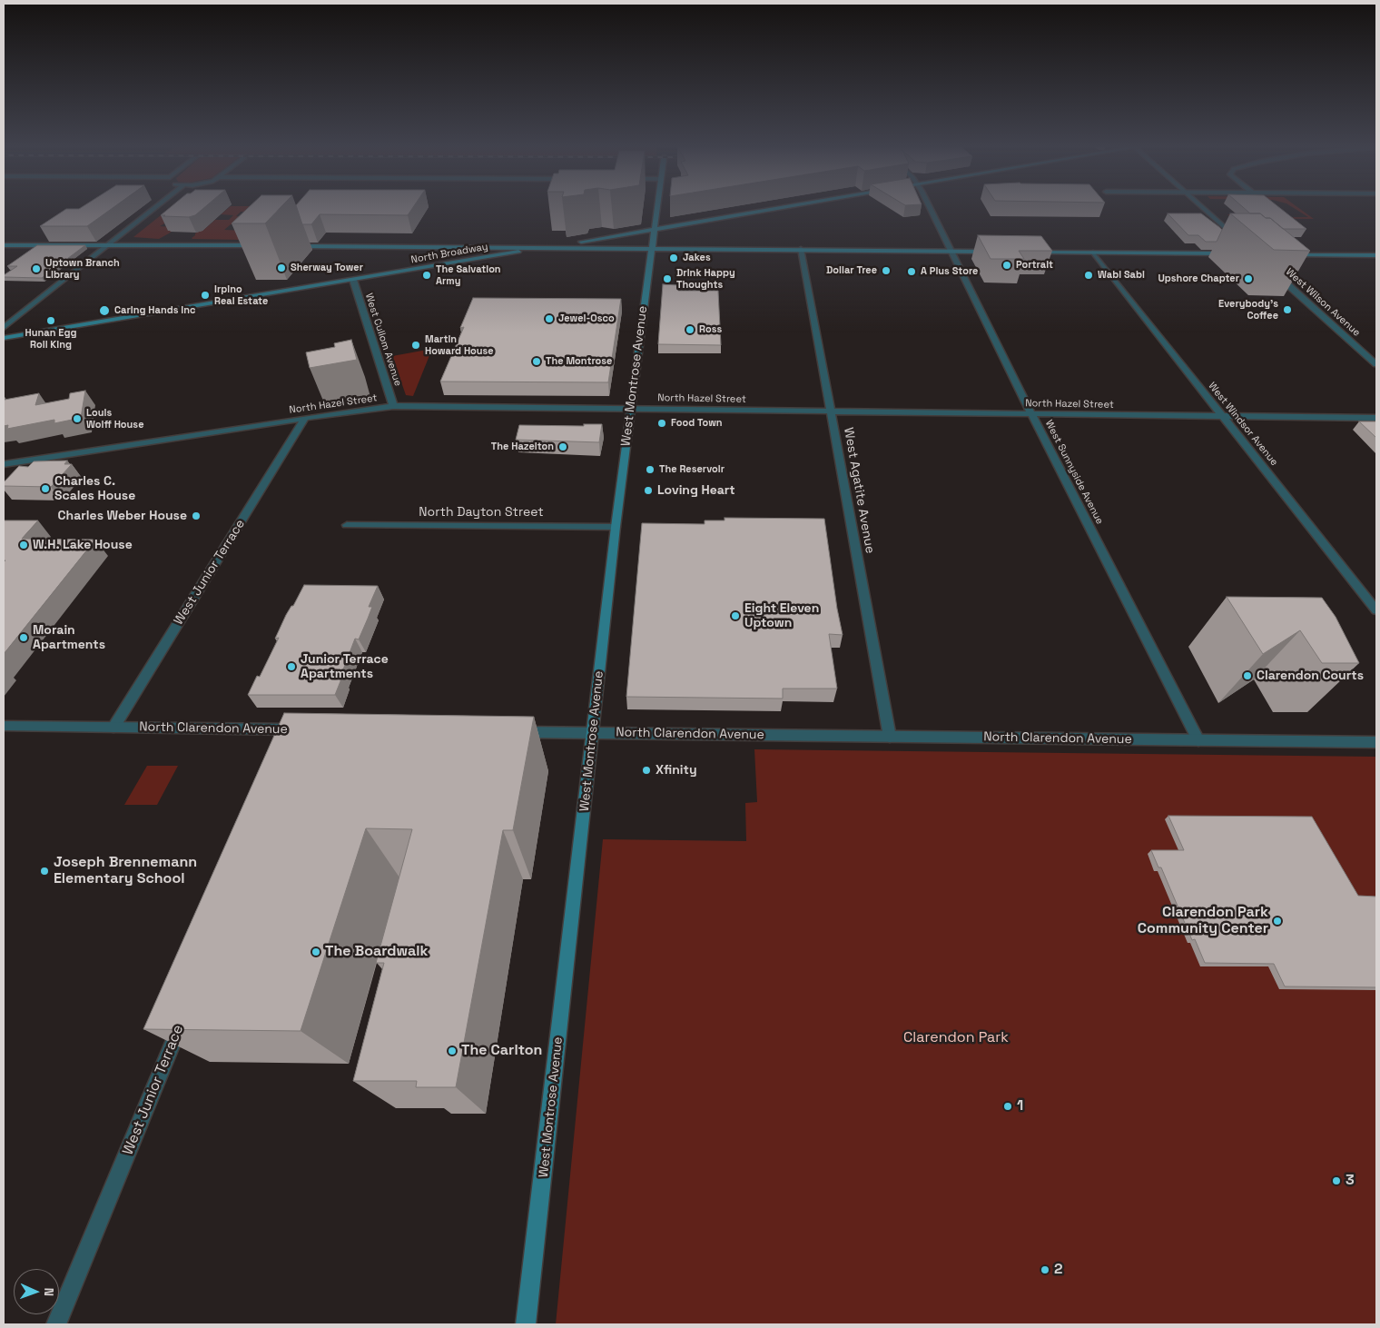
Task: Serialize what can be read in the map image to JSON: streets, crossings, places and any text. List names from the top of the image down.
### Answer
{
  "streets": {
    "main road": ["North Broadway", "West Montrose Avenue"],
    "street": [
      "West Wilson Avenue",
      "West Cullom Avenue",
      "North Hazel Street",
      "West Windsor Avenue",
      "West Sunnyside Avenue",
      "West Agatite Avenue",
      "North Dayton Street",
      "West Junior Terrace",
      "North Clarendon Avenue"
    ]
  },
  "crossings": [
    ["North Broadway", "West Cullom Avenue"],
    ["North Broadway", "West Montrose Avenue"],
    ["West Cullom Avenue", "North Hazel Street"],
    ["West Montrose Avenue", "North Hazel Street"],
    ["West Montrose Avenue", "North Dayton Street"],
    ["West Montrose Avenue", "North Clarendon Avenue"],
    ["North Hazel Street", "West Windsor Avenue"],
    ["North Hazel Street", "West Sunnyside Avenue"],
    ["North Hazel Street", "West Agatite Avenue"],
    ["North Hazel Street", "West Junior Terrace"],
    ["West Sunnyside Avenue", "North Clarendon Avenue"],
    ["West Agatite Avenue", "North Clarendon Avenue"],
    ["West Junior Terrace", "North Clarendon Avenue"]
  ],
  "parks": ["Clarendon Park"],
  "places": [
    "Jakes",
    "Portrait",
    "Sherway Tower",
    "Uptown Branch Library",
    "Dollar Tree",
    "A Plus Store",
    "The Salvation Army",
    "Wabi Sabi",
    "Drink Happy Thoughts",
    "Upshore Chapter",
    "Irpino Real Estate",
    "Everybody's Coffee",
    "Caring Hands Inc",
    "Jewel-Osco",
    "Hunan Egg Roll King",
    "Ross",
    "Martin Howard House",
    "The Montrose",
    "Louis Wolff House",
    "Food Town",
    "The Hazelton",
    "The Reservoir",
    "Charles C. Scales House",
    "Loving Heart",
    "Charles Weber House",
    "W.H. Lake House",
    "Eight Eleven Uptown",
    "Morain Apartments",
    "Junior Terrace Apartments",
    "Clarendon Courts",
    "Xfinity",
    "Joseph Brennemann Elementary School",
    "Clarendon Park Community Center",
    "The Boardwalk",
    "The Carlton",
    "1",
    "3",
    "2"
  ],
  "north": "right"
}
